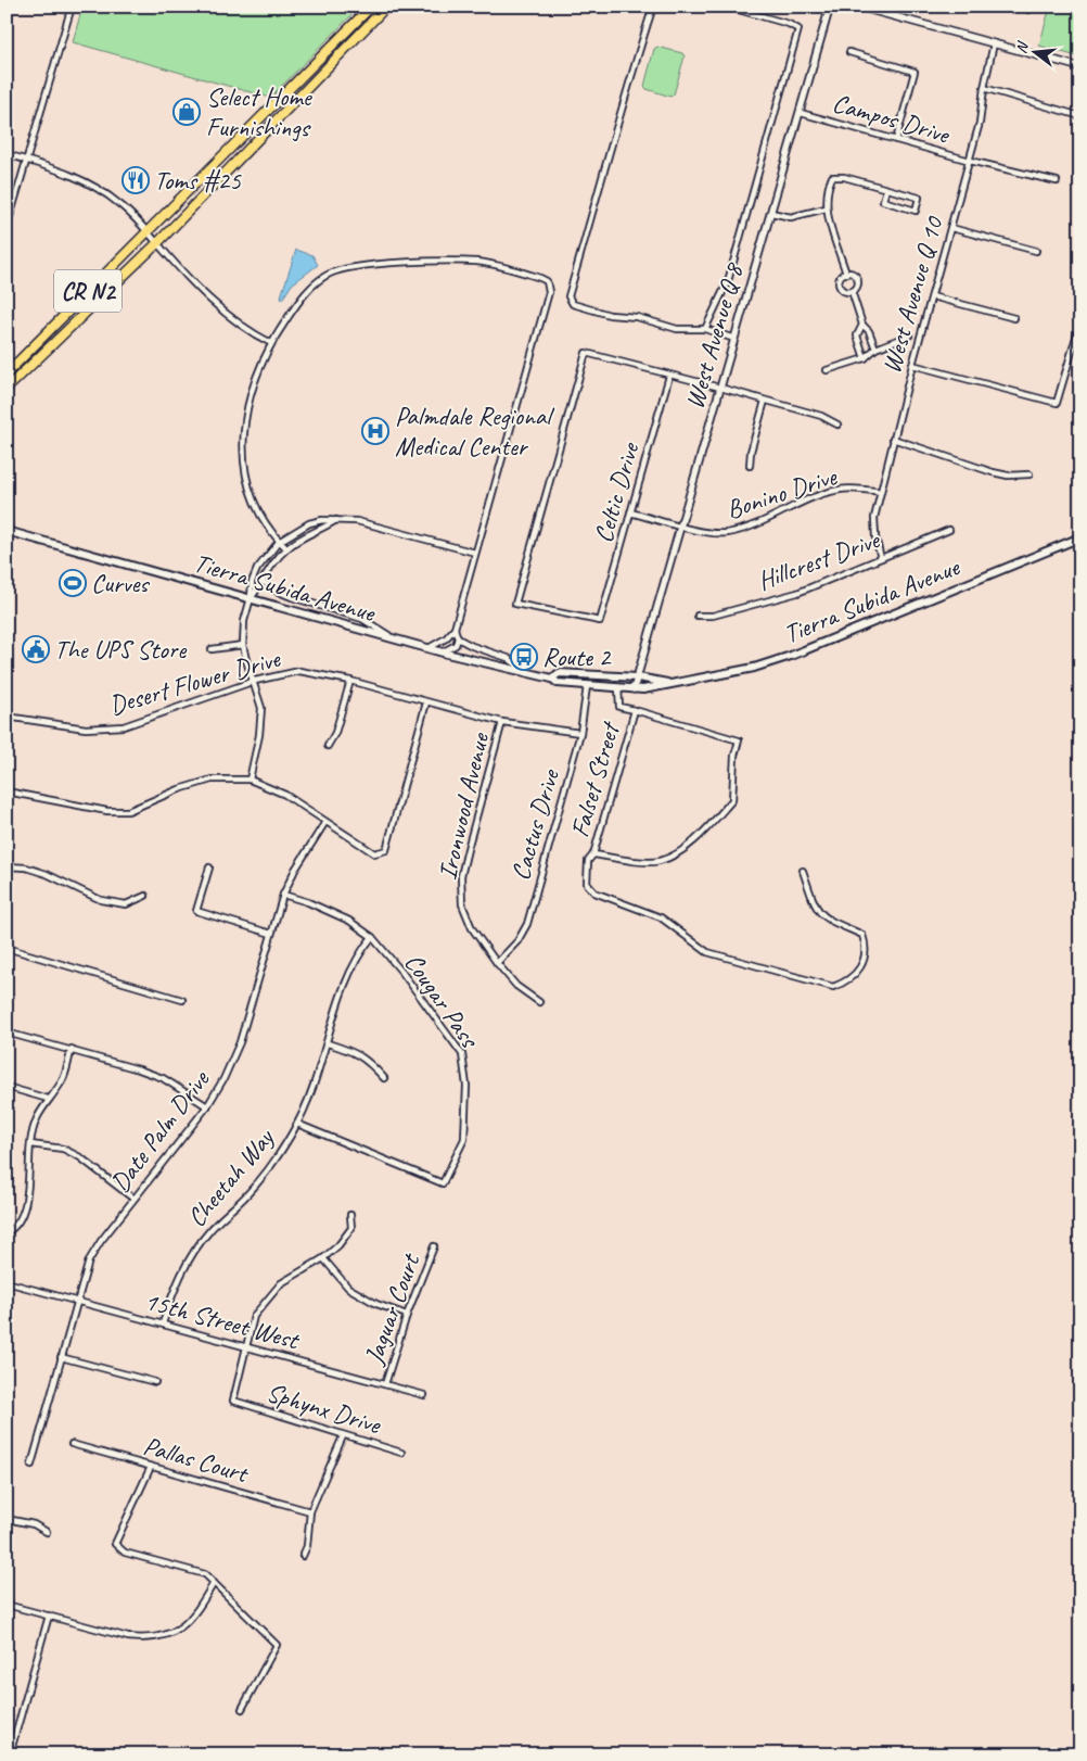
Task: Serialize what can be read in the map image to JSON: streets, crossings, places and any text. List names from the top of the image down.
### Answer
{
  "streets": {
    "main road": ["CR N2", "Tierra Subida Avenue"],
    "street": [
      "Campos Drive",
      "West Avenue Q 10",
      "West Avenue Q 8",
      "Celtic Drive",
      "Bonino Drive",
      "Hillcrest Drive",
      "Desert Flower Drive",
      "Falset Street",
      "Ironwood Avenue",
      "Cactus Drive",
      "Cougar Pass",
      "Date Palm Drive",
      "Cheetah Way",
      "Jaguar Court",
      "15th Street West",
      "Sphynx Drive",
      "Pallas Court"
    ]
  },
  "crossings": [
    ["Campos Drive", "West Avenue Q 10"],
    ["Campos Drive", "West Avenue Q 8"],
    ["West Avenue Q 10", "Bonino Drive"],
    ["West Avenue Q 10", "Hillcrest Drive"],
    ["West Avenue Q 8", "Bonino Drive"],
    ["West Avenue Q 8", "Tierra Subida Avenue"],
    ["Celtic Drive", "Bonino Drive"],
    ["Tierra Subida Avenue", "Cactus Drive"],
    ["Desert Flower Drive", "Ironwood Avenue"],
    ["Desert Flower Drive", "Cactus Drive"],
    ["Ironwood Avenue", "Cactus Drive"],
    ["Cougar Pass", "Date Palm Drive"],
    ["Cougar Pass", "Cheetah Way"],
    ["Date Palm Drive", "15th Street West"],
    ["Cheetah Way", "15th Street West"],
    ["Jaguar Court", "15th Street West"],
    ["15th Street West", "Sphynx Drive"]
  ],
  "places": {
    "shop": ["Select Home Furnishings"],
    "restaurant": ["Toms #25"],
    "hospital": ["Palmdale Regional Medical Center"],
    "sports": ["Curves"],
    "public building": ["The UPS Store"],
    "bus stop": ["Route 2"]
  },
  "north": "left"
}
